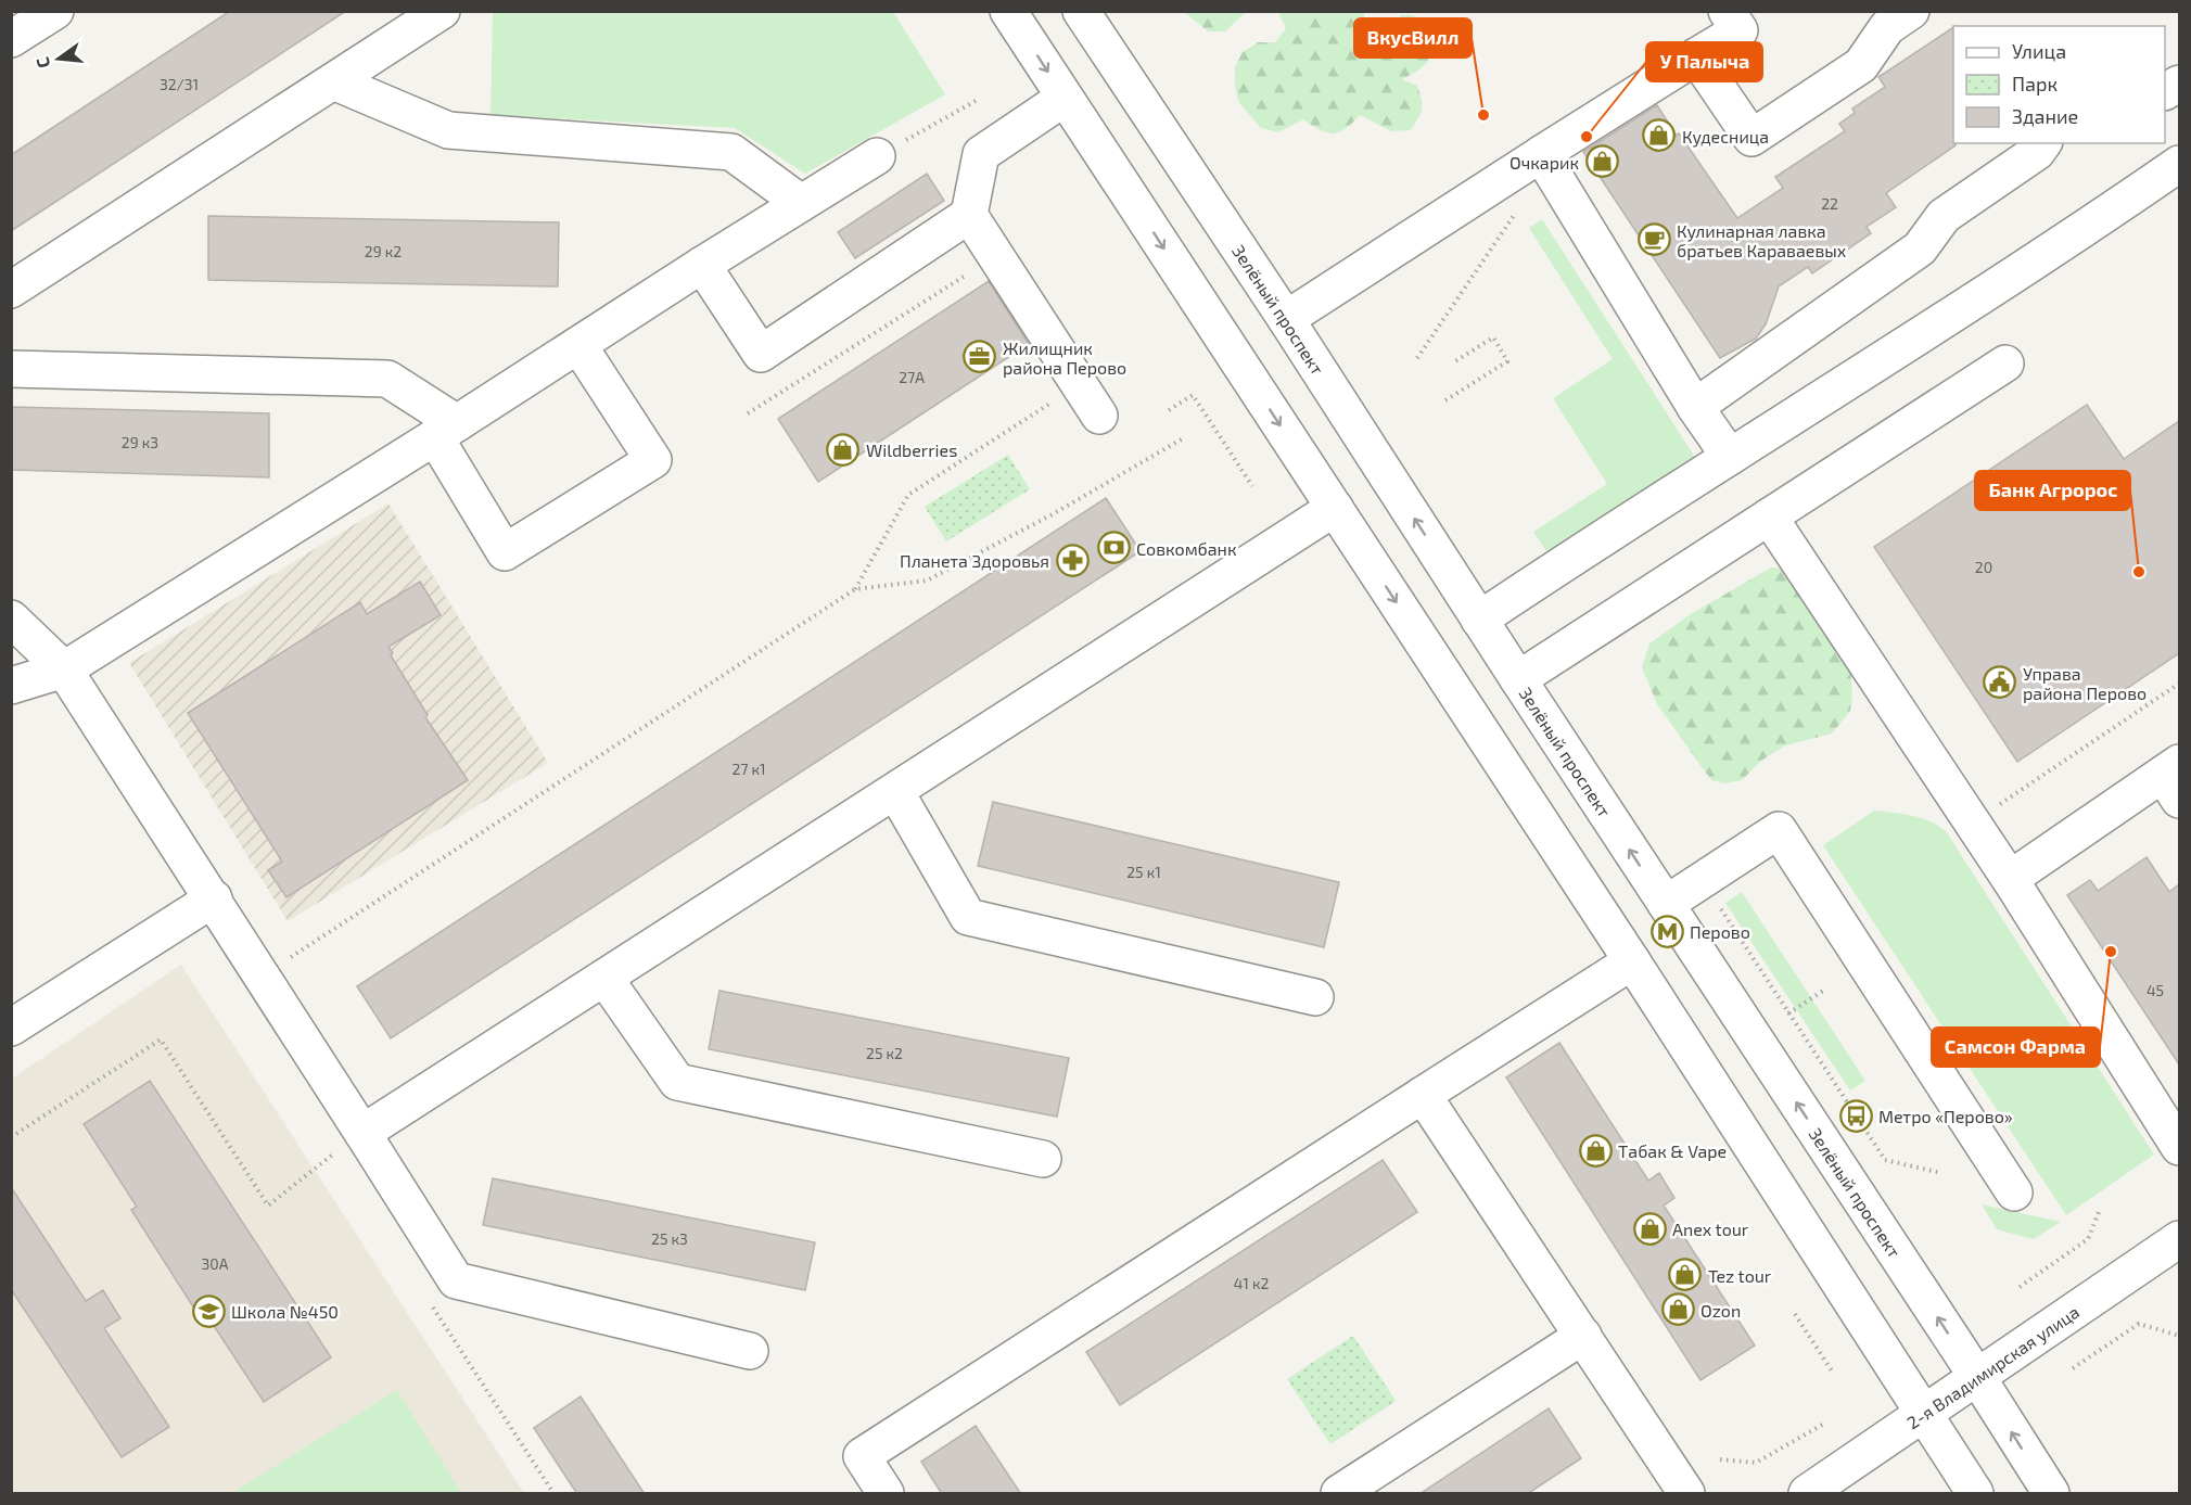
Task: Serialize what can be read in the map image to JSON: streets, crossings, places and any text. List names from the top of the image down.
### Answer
{
  "streets": {
    "main road": ["Зелёный проспект", "2-я Владимирская улица"]
  },
  "crossings": [
    ["Зелёный проспект", "2-я Владимирская улица"]
  ],
  "places": {
    "other": [
      "ВкусВилл",
      "У Палыча",
      "Банк Агророс",
      "Самсон Фарма"
    ],
    "shop": [
      "Кудесница",
      "Очкарик",
      "Wildberries",
      "Табак & Vape",
      "Anex tour",
      "Tez tour",
      "Ozon"
    ],
    "cafe": ["Кулинарная лавка братьев Караваевых"],
    "office": ["Жилищник района Перово"],
    "bank": ["Совкомбанк"],
    "pharmacy": ["Планета Здоровья"],
    "public building": ["Управа района Перово"],
    "metro station": ["Перово"],
    "bus stop": ["Метро «Перово»"],
    "school or university": ["Школа №450"]
  },
  "house_numbers": [
    "32/31",
    "22",
    "29 к2",
    "27А",
    "29 к3",
    "20",
    "27 к1",
    "25 к1",
    "45",
    "25 к2",
    "25 к3",
    "30А",
    "41 к2"
  ],
  "legend": ["Улица", "Парк", "Здание"],
  "north": "left"
}
